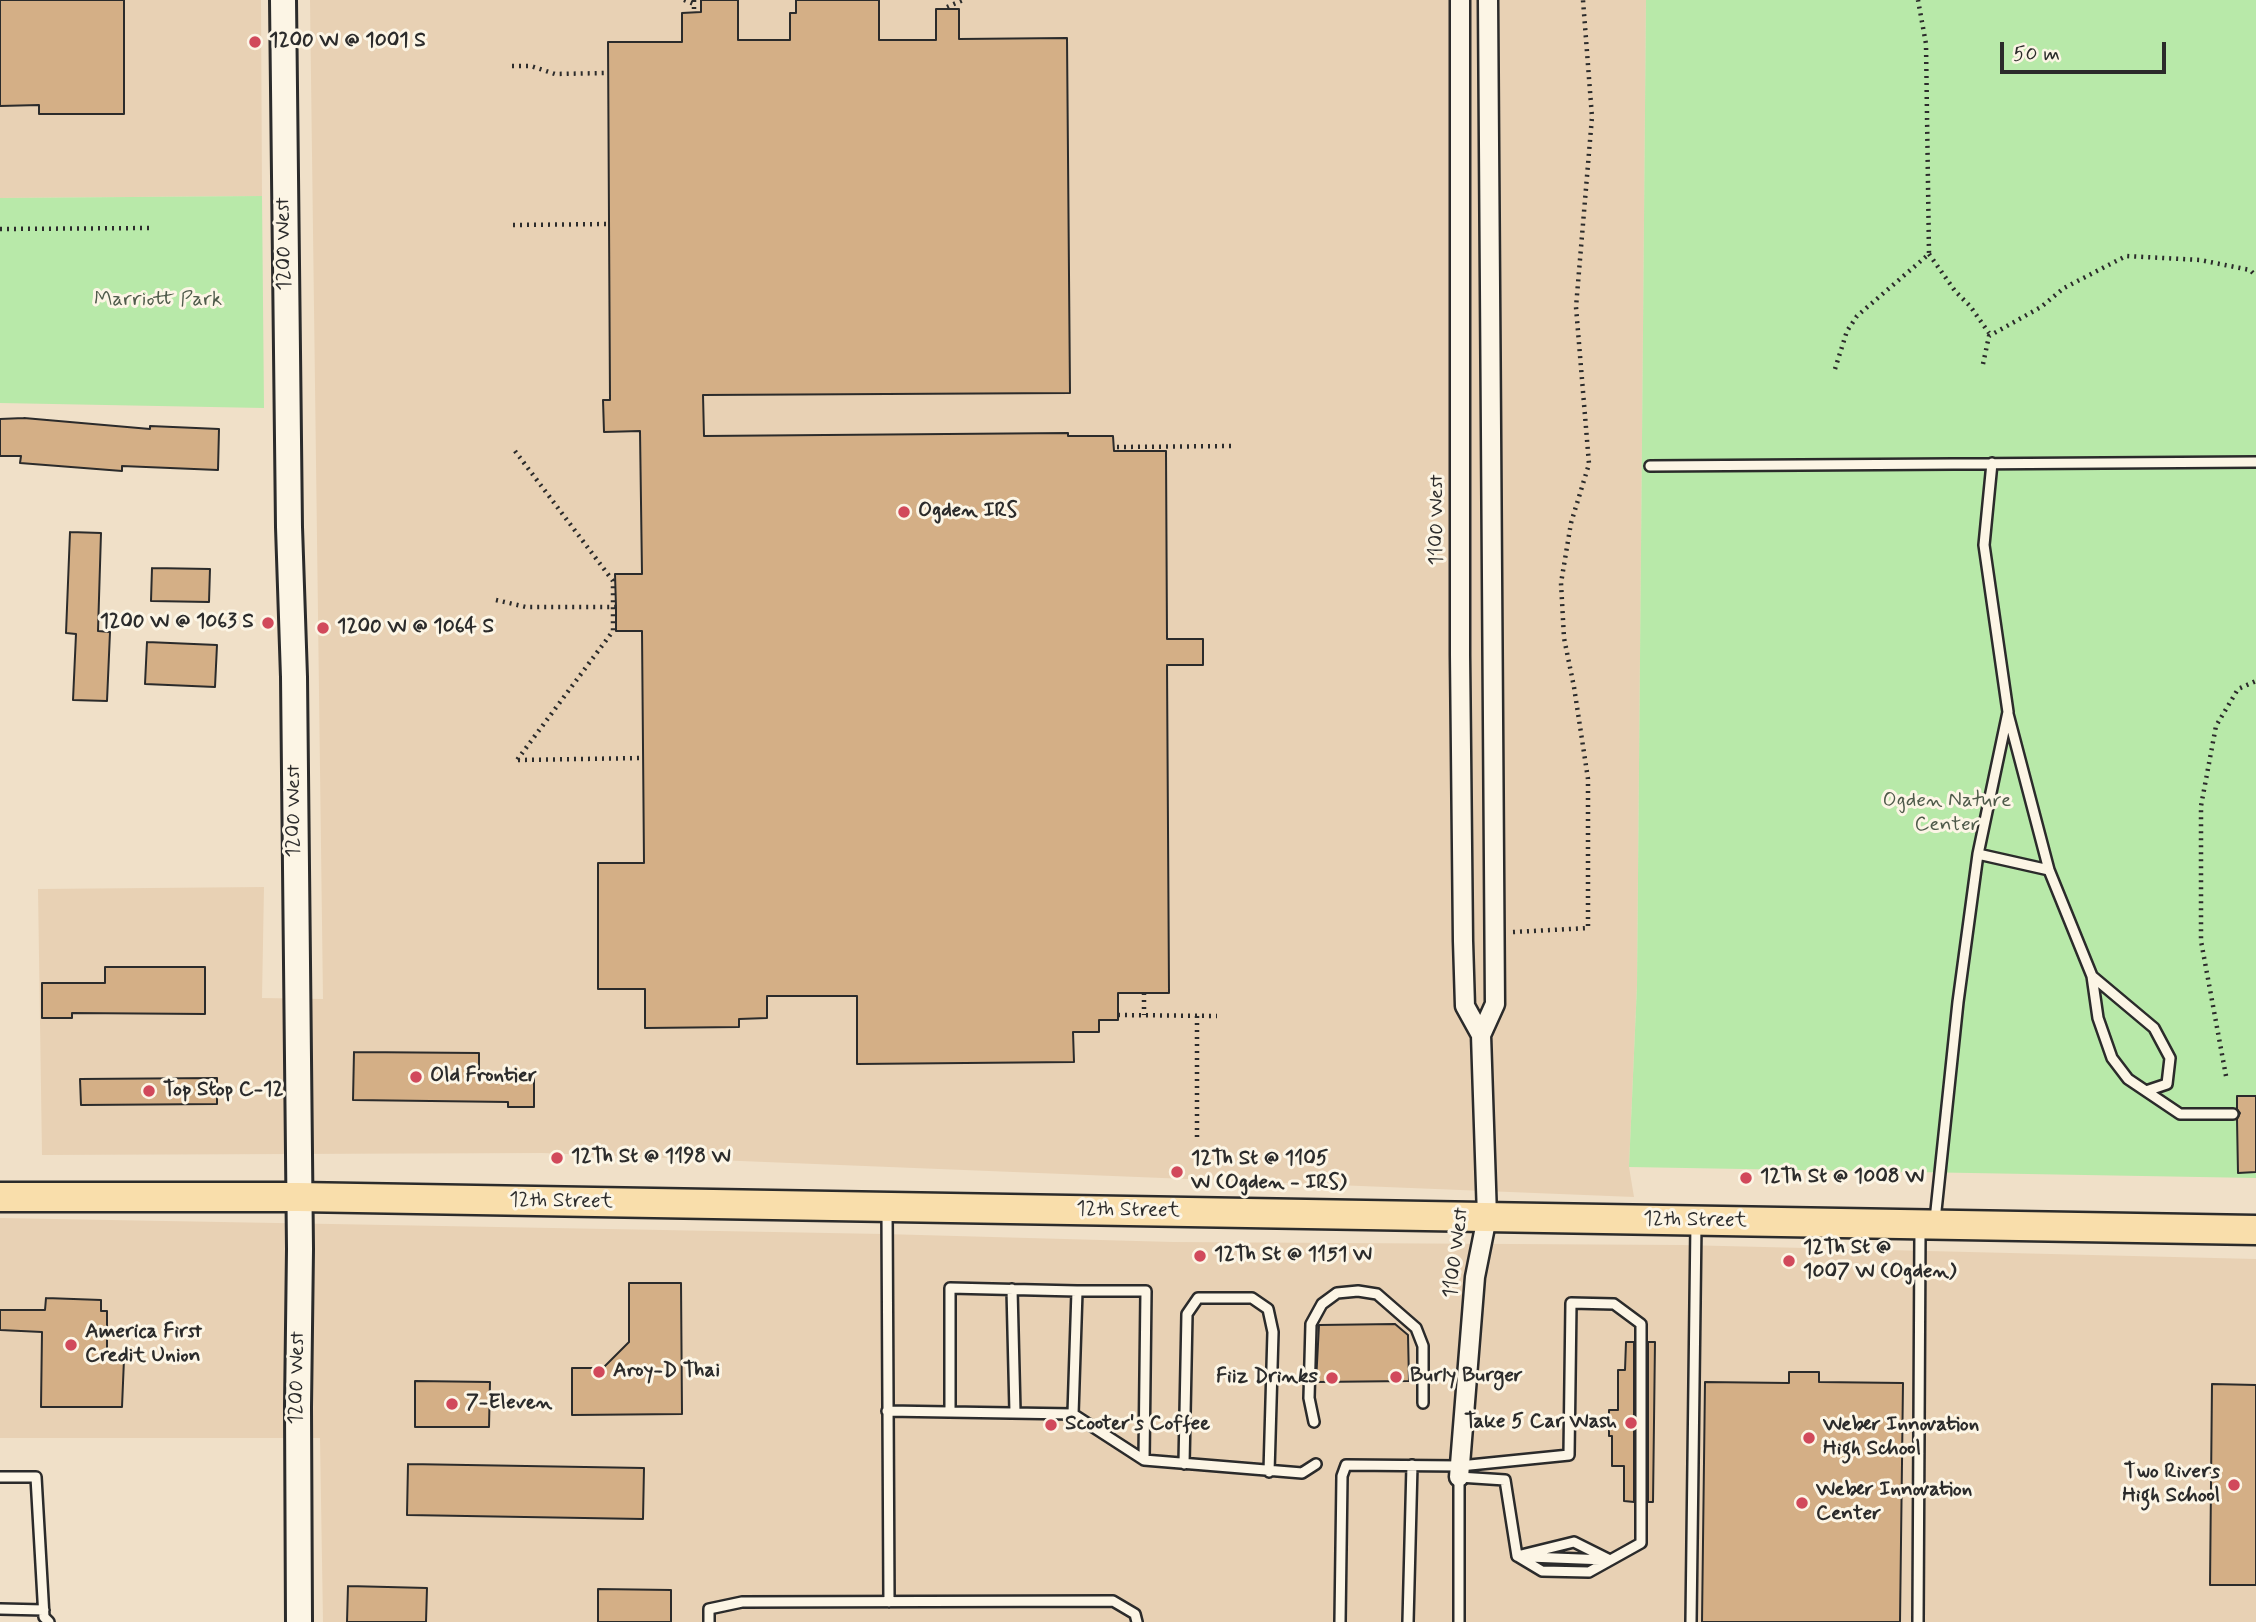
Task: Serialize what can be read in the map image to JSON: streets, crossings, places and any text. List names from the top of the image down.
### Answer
{
  "streets": {
    "main road": ["12th Street"],
    "street": ["1200 West", "1100 West"]
  },
  "crossings": [
    ["1200 West", "12th Street"],
    ["1100 West", "12th Street"]
  ],
  "parks": ["Marriott Park", "Ogden Nature Center"],
  "places": [
    "1200 W @ 1001 S",
    "Ogden IRS",
    "1200 W @ 1063 S",
    "1200 W @ 1064 S",
    "Old Frontier",
    "Top Stop C-12",
    "12Th St @ 1198 W",
    "12Th St @ 1105 W (Ogden - IRS)",
    "12Th St @ 1008 W",
    "12Th St @ 1151 W",
    "12Th St @ 1007 W (Ogden)",
    "America First Credit Union",
    "Aroy-D Thai",
    "Burly Burger",
    "Fiiz Drinks",
    "7-Eleven",
    "Take 5 Car Wash",
    "Scooter's Coffee",
    "Weber Innovation High School",
    "Two Rivers High School",
    "Weber Innovation Center"
  ],
  "scale_bar": "50 m"
}
